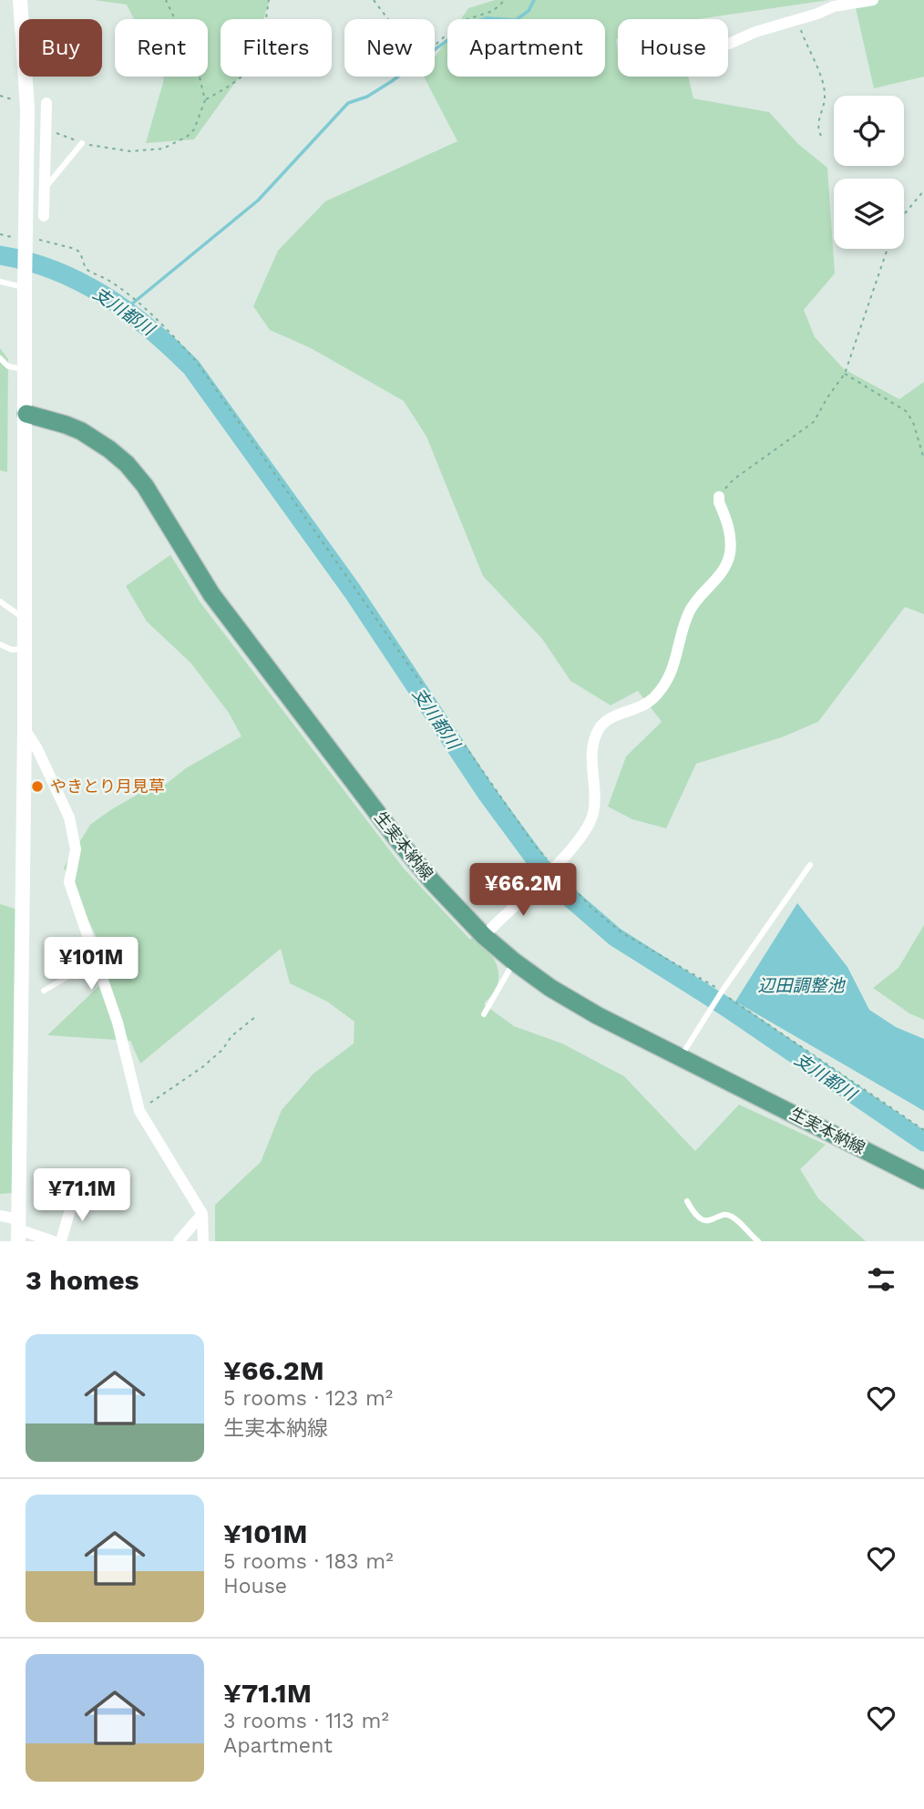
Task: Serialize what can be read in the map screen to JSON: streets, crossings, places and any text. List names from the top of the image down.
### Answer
{
  "streets": {
    "main road": ["生実本納線"]
  },
  "water": ["支川都川", "辺田調整池"],
  "places": ["やきとり月見草"],
  "page": {
    "chip": [
      "Buy",
      "Rent",
      "Filters",
      "New",
      "Apartment",
      "House"
    ],
    "price": ["¥66.2M", "¥101M", "¥71.1M"],
    "heading": "3 homes",
    "list": [
      {
        "name": "¥66.2M",
        "note": "5 rooms · 123 m² · 生実本納線"
      },
      {
        "name": "¥101M",
        "note": "5 rooms · 183 m² · House"
      },
      {
        "name": "¥71.1M",
        "note": "3 rooms · 113 m² · Apartment"
      }
    ]
  }
}
